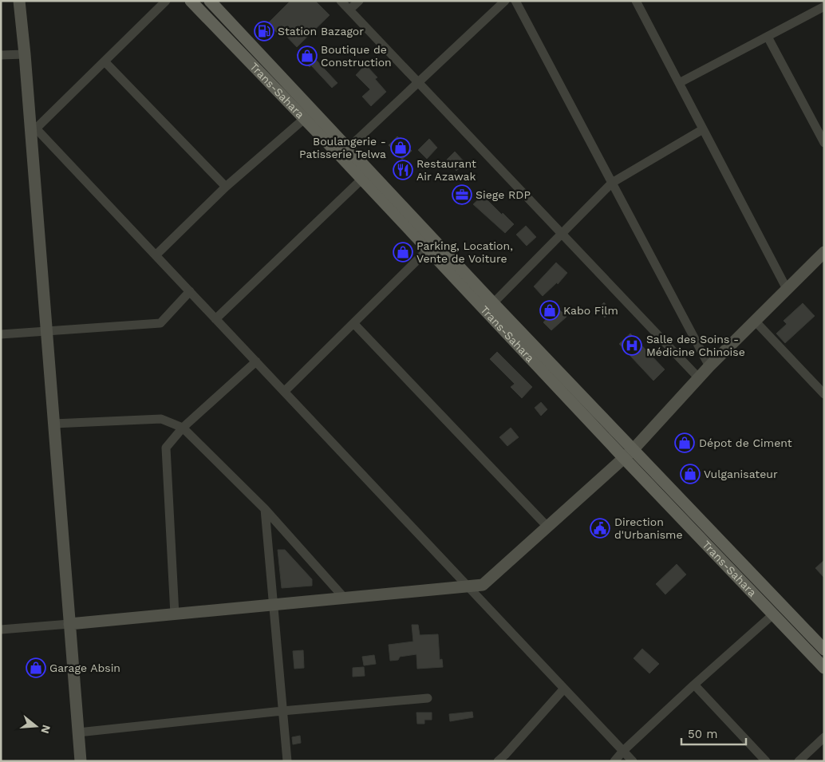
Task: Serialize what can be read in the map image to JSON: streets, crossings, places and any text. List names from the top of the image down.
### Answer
{
  "streets": {
    "main road": ["Trans-Sahara"]
  },
  "places": {
    "fuel station": ["Station Bazagor"],
    "shop": [
      "Boutique de Construction",
      "Boulangerie - Patisserie Telwa",
      "Parking, Location, Vente de Voiture",
      "Kabo Film",
      "Dépot de Ciment",
      "Vulganisateur",
      "Garage Absin"
    ],
    "restaurant": ["Restaurant Air Azawak"],
    "office": ["Siege RDP"],
    "hospital": ["Salle des Soins - Médicine Chinoise"],
    "public building": ["Direction d'Urbanisme"]
  },
  "scale_bar": "50 m",
  "north": "right"
}
